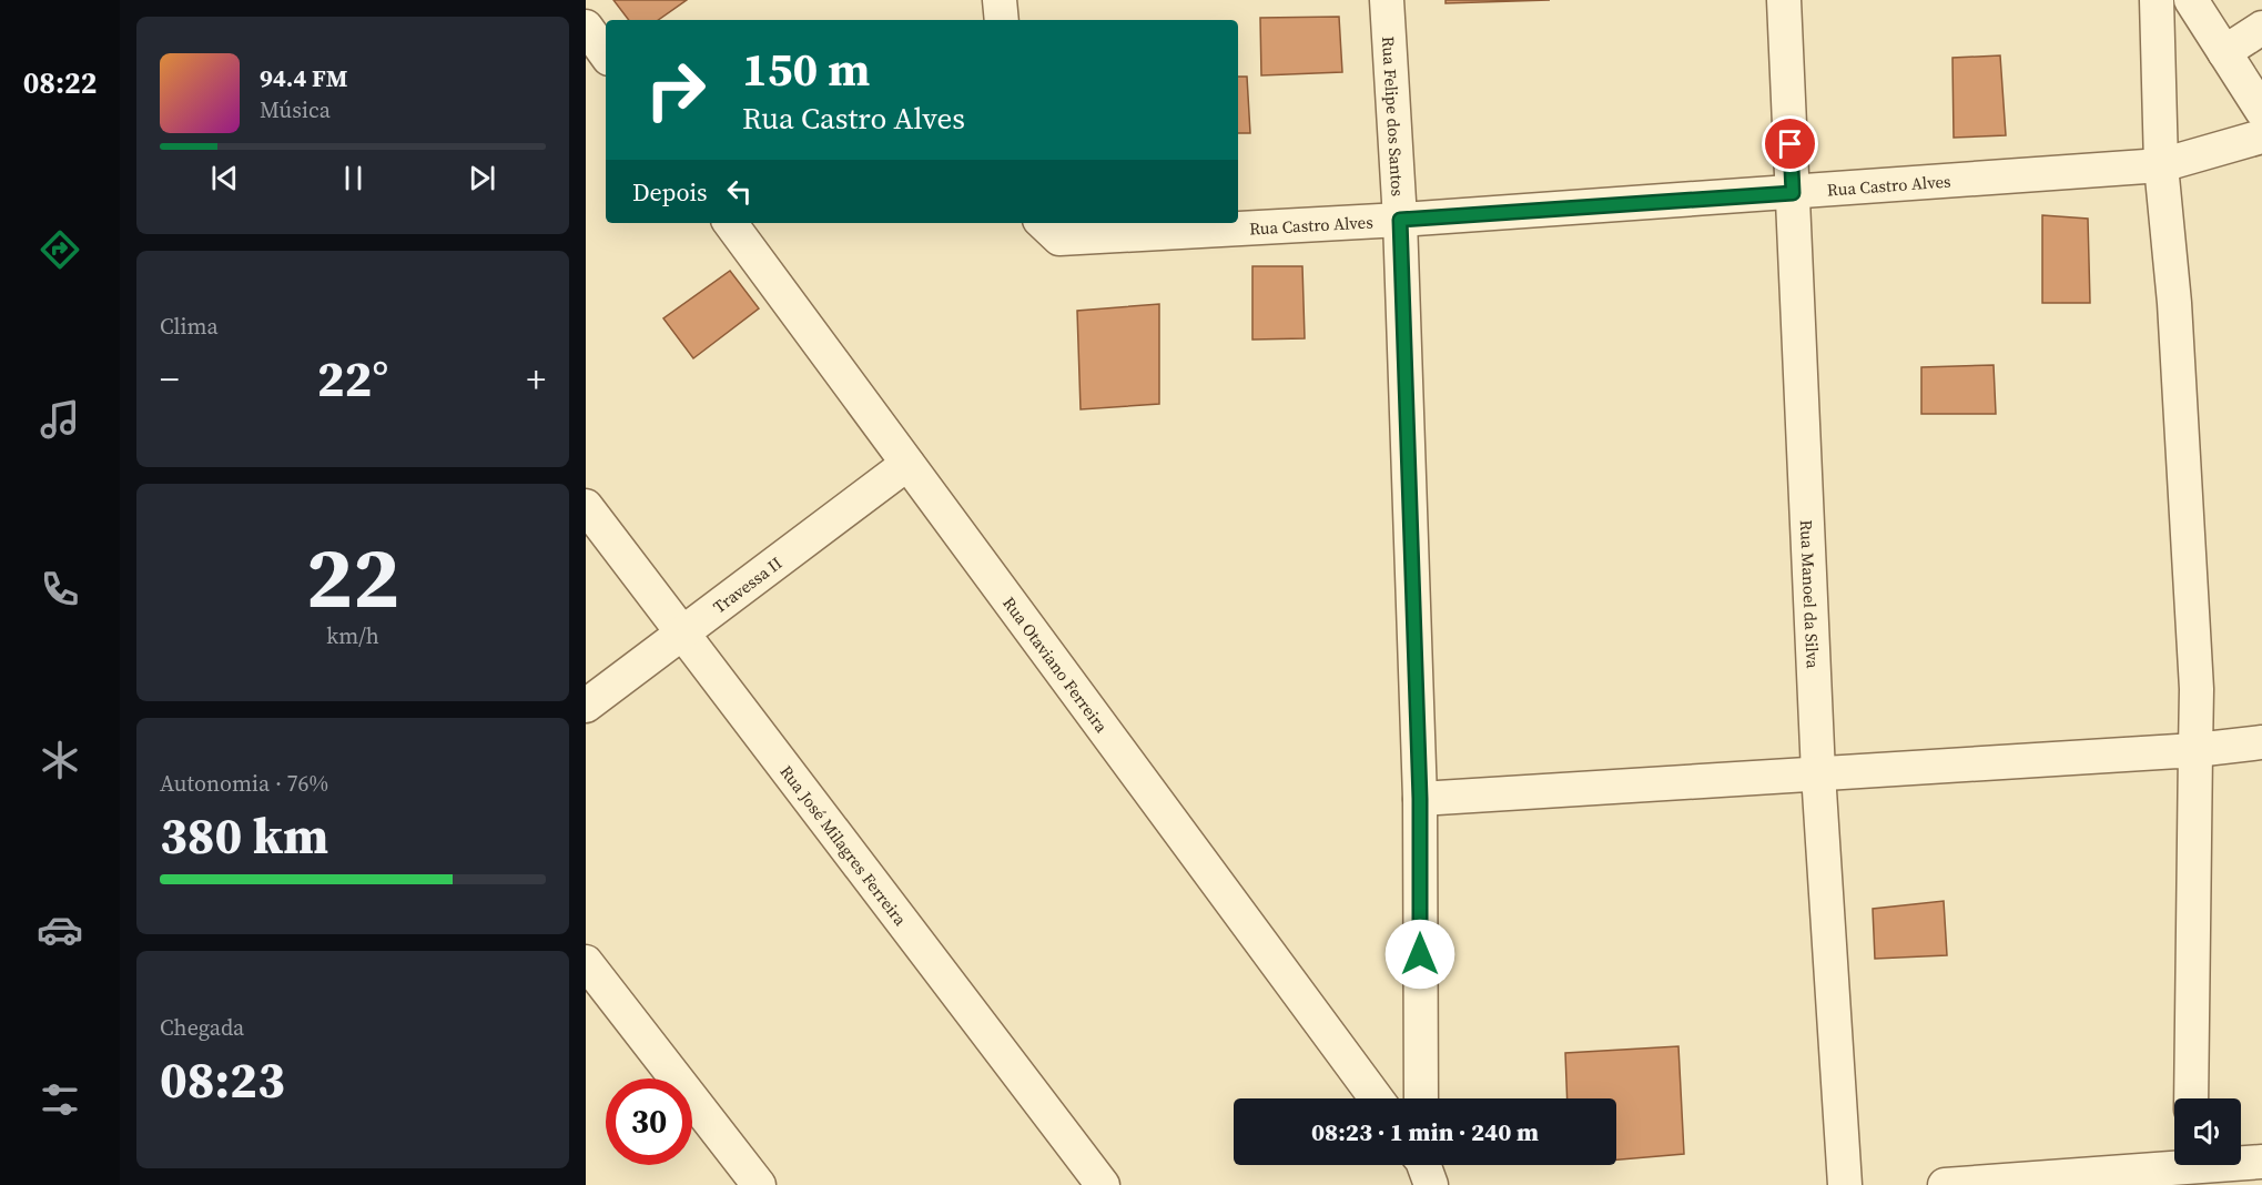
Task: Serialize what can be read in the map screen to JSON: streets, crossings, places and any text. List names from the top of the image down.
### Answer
{
  "streets": {
    "street": [
      "Rua Felipe dos Santos",
      "Rua Castro Alves",
      "Travessa II",
      "Rua Manoel da Silva",
      "Rua Otaviano Ferreira",
      "Rua José Milagres Ferreira"
    ]
  },
  "crossings": [
    ["Rua Felipe dos Santos", "Rua Castro Alves"],
    ["Rua Castro Alves", "Rua Manoel da Silva"],
    ["Travessa II", "Rua Otaviano Ferreira"],
    ["Travessa II", "Rua José Milagres Ferreira"]
  ],
  "page": {
    "tabs": "08:22",
    "turn": ["150 m", "Rua Castro Alves"],
    "song": ["94.4 FM", "Música"],
    "then": "Depois",
    "tile": [
      "Clima",
      ["22", "km/h"],
      ["Autonomia · 76%", "380 km"],
      ["Chegada", "08:23"]
    ],
    "heat": ["−", "22°", "+"],
    "limit": "30",
    "trip": "08:23 · 1 min · 240 m"
  }
}
